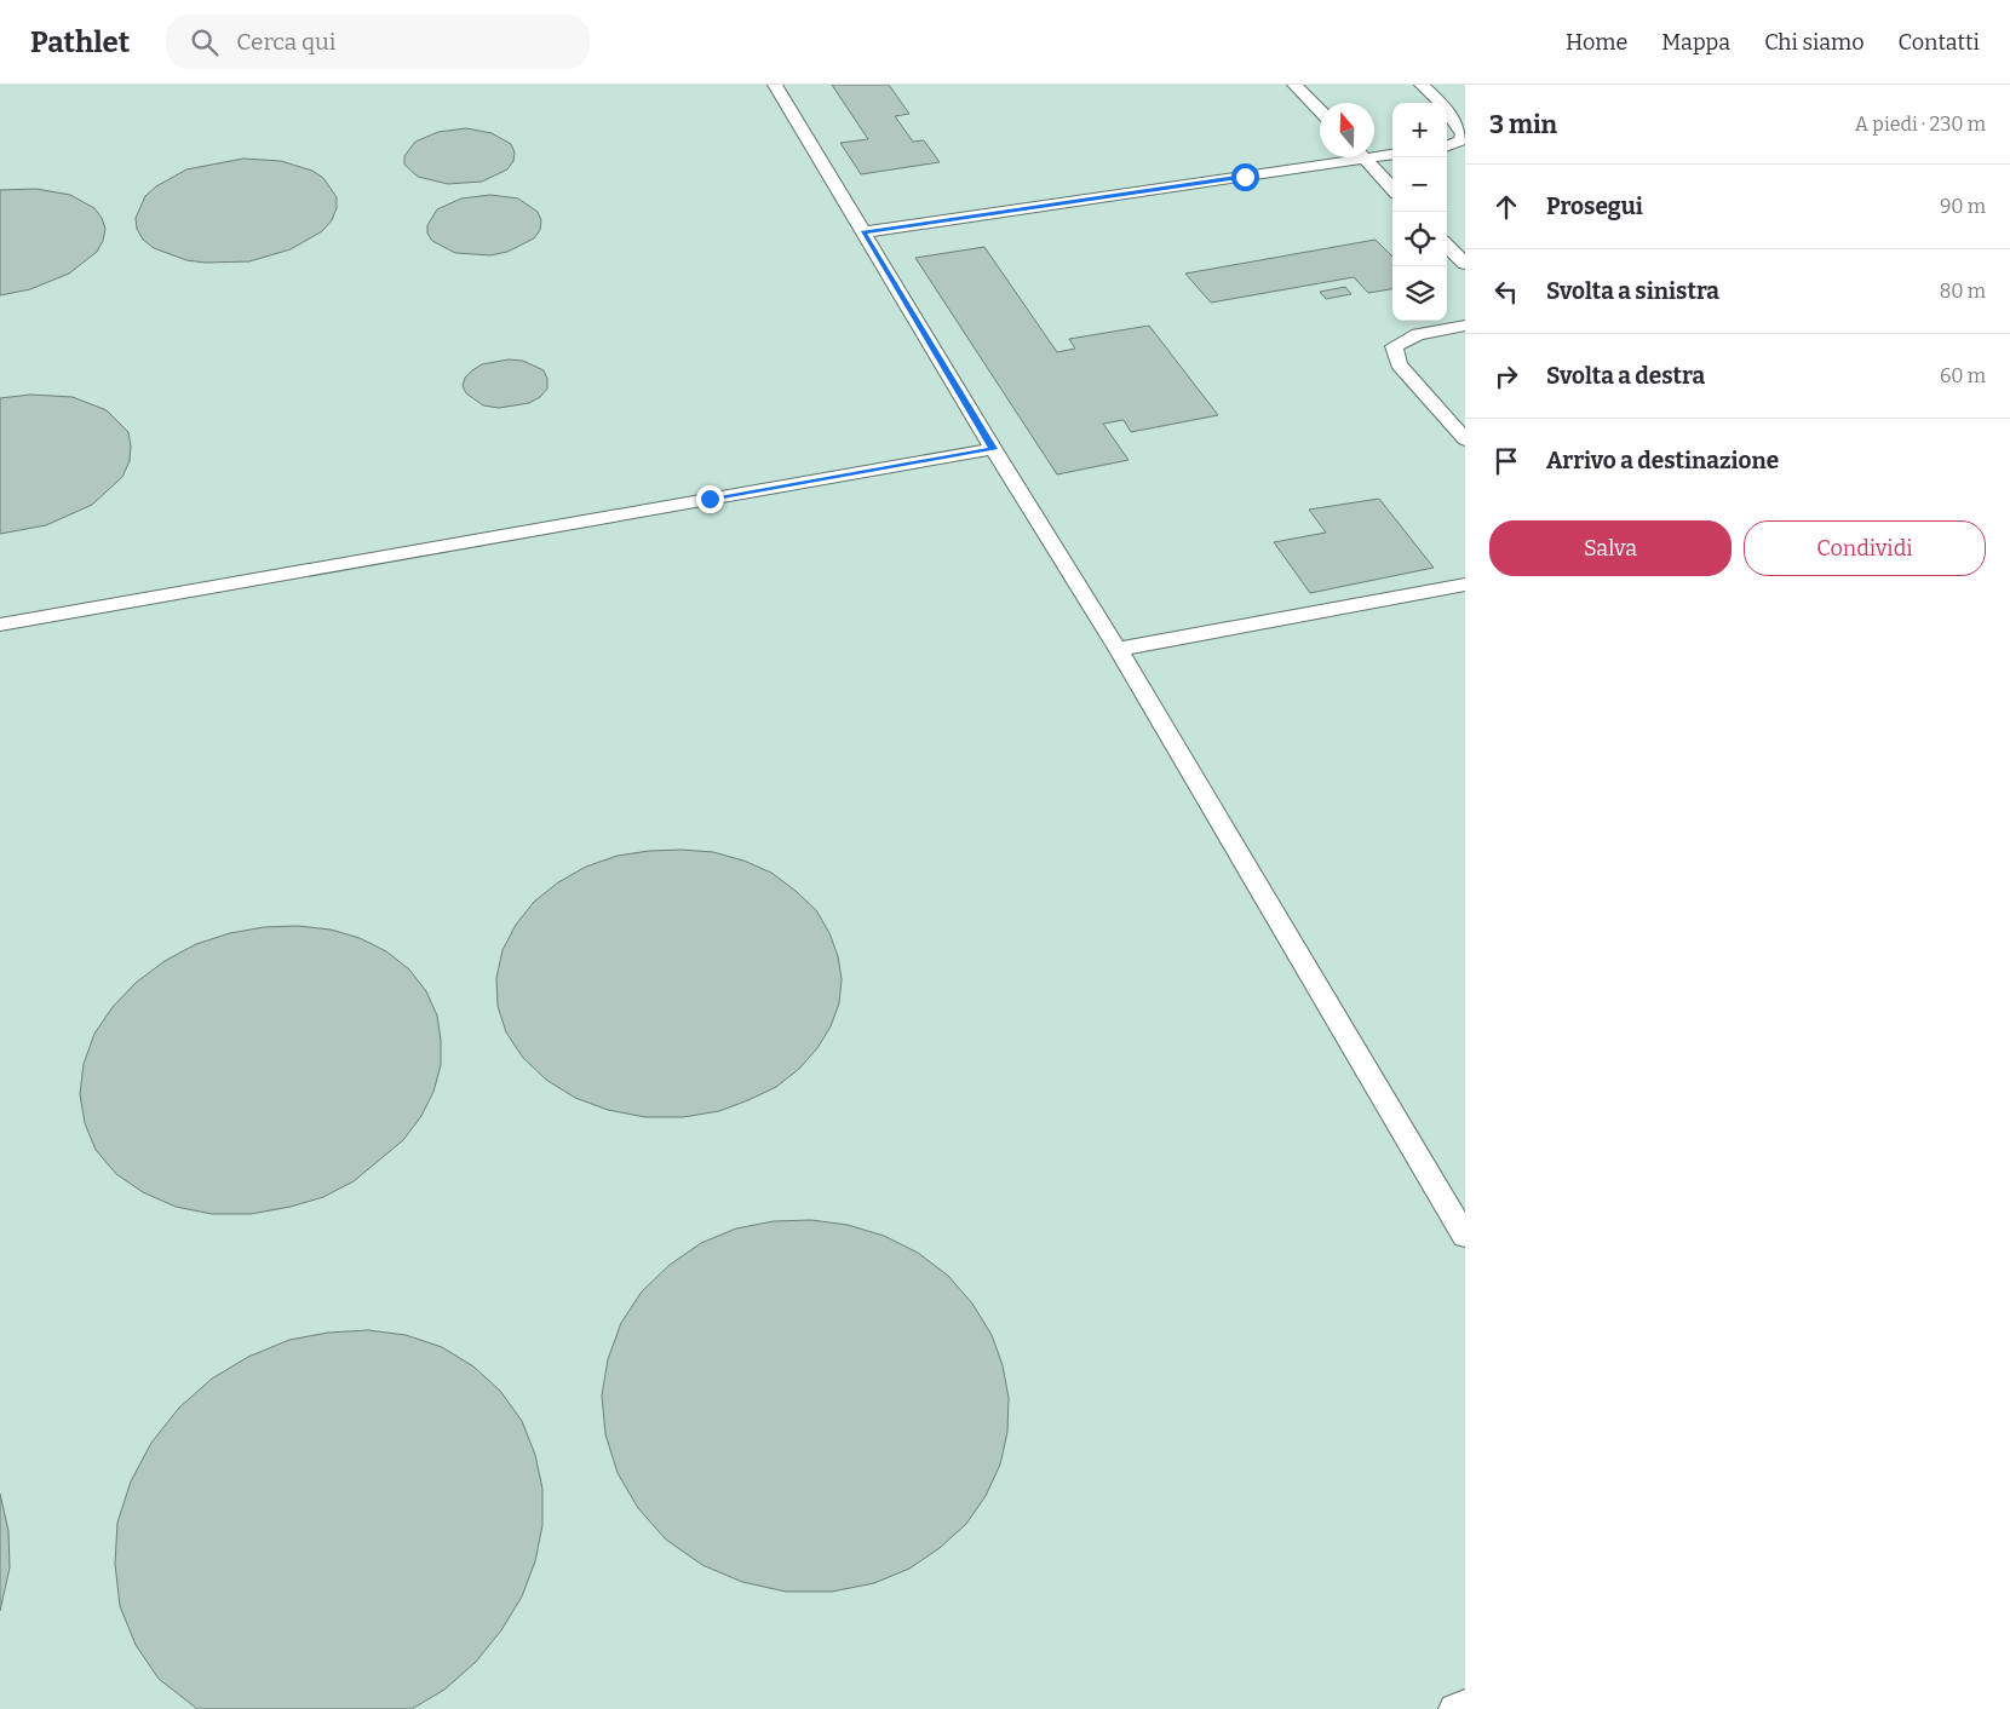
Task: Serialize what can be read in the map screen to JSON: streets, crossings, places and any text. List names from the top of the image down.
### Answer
{
  "north": "top",
  "page": {
    "header": "Pathlet",
    "search": "Cerca qui",
    "nav": [
      "Home",
      "Mappa",
      "Chi siamo",
      "Contatti"
    ],
    "heading": ["3 min", "A piedi · 230 m"],
    "map_buttons": ["+", "−"],
    "list": [
      ["Prosegui", "90 m"],
      ["Svolta a sinistra", "80 m"],
      ["Svolta a destra", "60 m"],
      "Arrivo a destinazione"
    ],
    "buttons": ["Salva", "Condividi"]
  }
}
